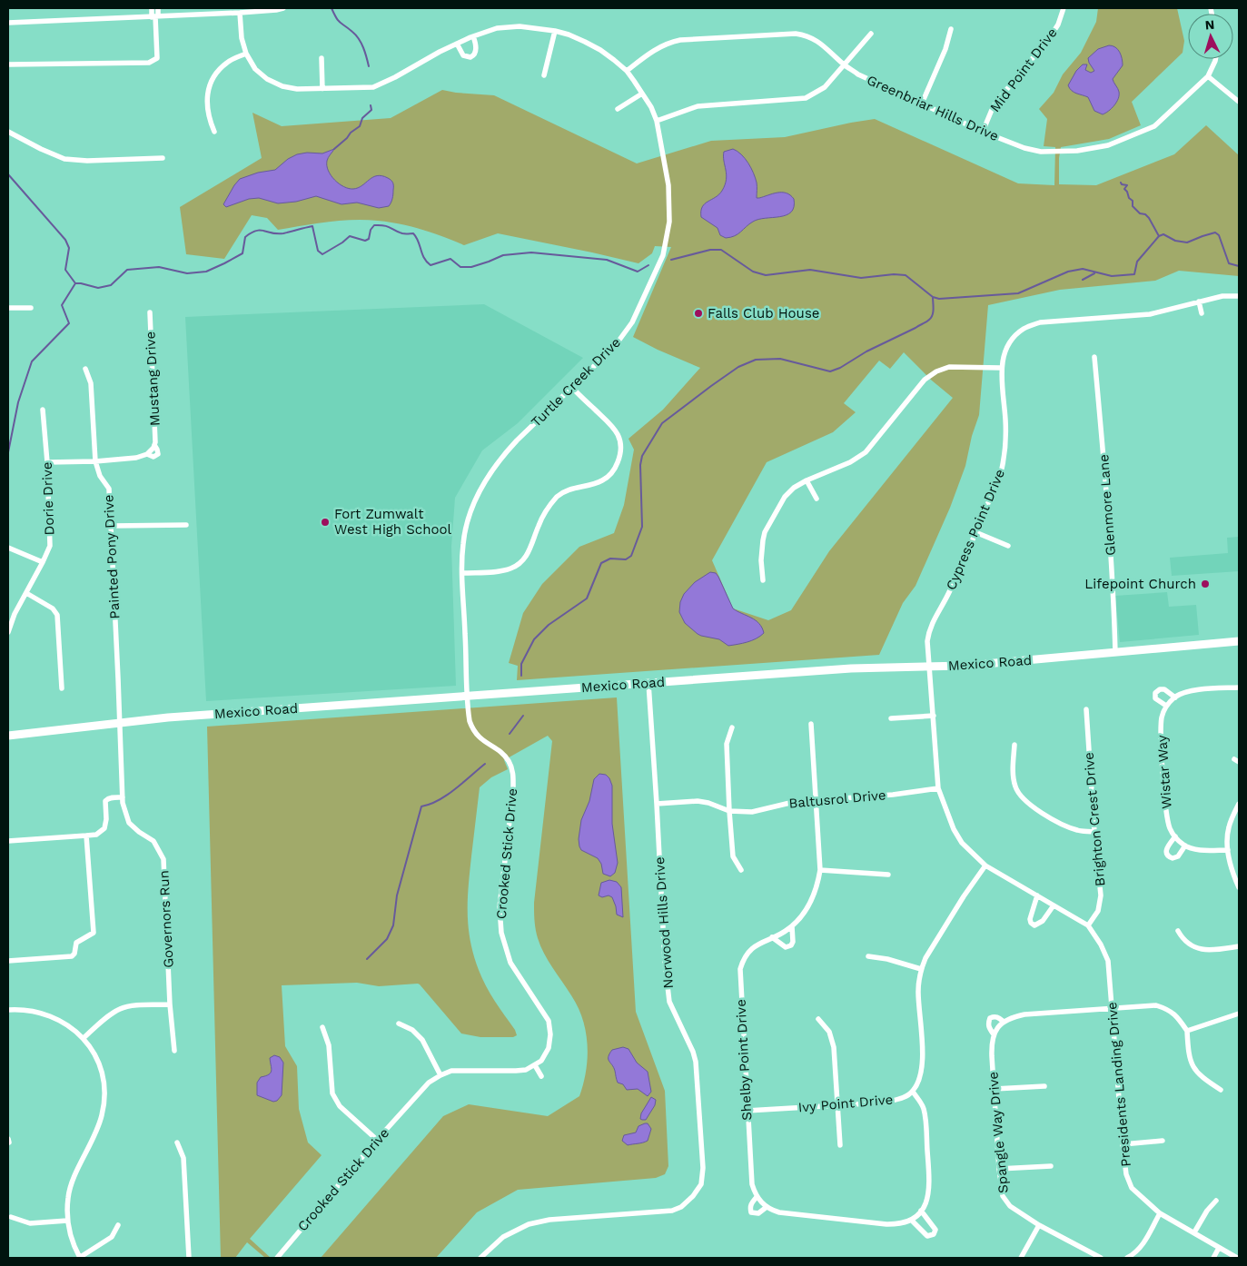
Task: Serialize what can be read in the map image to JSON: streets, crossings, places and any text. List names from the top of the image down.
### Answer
{
  "streets": {
    "main road": ["Mexico Road"],
    "street": [
      "Mid Point Drive",
      "Greenbriar Hills Drive",
      "Mustang Drive",
      "Turtle Creek Drive",
      "Dorie Drive",
      "Glenmore Lane",
      "Cypress Point Drive",
      "Painted Pony Drive",
      "Wistar Way",
      "Baltusrol Drive",
      "Brighton Crest Drive",
      "Crooked Stick Drive",
      "Governors Run",
      "Norwood Hills Drive",
      "Shelby Point Drive",
      "Presidents Landing Drive",
      "Ivy Point Drive",
      "Spangle Way Drive"
    ]
  },
  "crossings": [
    ["Mid Point Drive", "Greenbriar Hills Drive"],
    ["Greenbriar Hills Drive", "Turtle Creek Drive"],
    ["Mustang Drive", "Dorie Drive"],
    ["Mustang Drive", "Painted Pony Drive"],
    ["Turtle Creek Drive", "Mexico Road"],
    ["Turtle Creek Drive", "Crooked Stick Drive"],
    ["Glenmore Lane", "Mexico Road"],
    ["Cypress Point Drive", "Mexico Road"],
    ["Cypress Point Drive", "Presidents Landing Drive"],
    ["Painted Pony Drive", "Mexico Road"],
    ["Painted Pony Drive", "Governors Run"],
    ["Mexico Road", "Crooked Stick Drive"],
    ["Mexico Road", "Governors Run"],
    ["Mexico Road", "Norwood Hills Drive"],
    ["Mexico Road", "Presidents Landing Drive"],
    ["Baltusrol Drive", "Norwood Hills Drive"],
    ["Baltusrol Drive", "Shelby Point Drive"],
    ["Baltusrol Drive", "Presidents Landing Drive"],
    ["Brighton Crest Drive", "Presidents Landing Drive"],
    ["Shelby Point Drive", "Ivy Point Drive"],
    ["Presidents Landing Drive", "Ivy Point Drive"],
    ["Presidents Landing Drive", "Spangle Way Drive"]
  ],
  "places": ["Falls Club House", "Fort Zumwalt West High School", "Lifepoint Church"],
  "north": "top"
}
